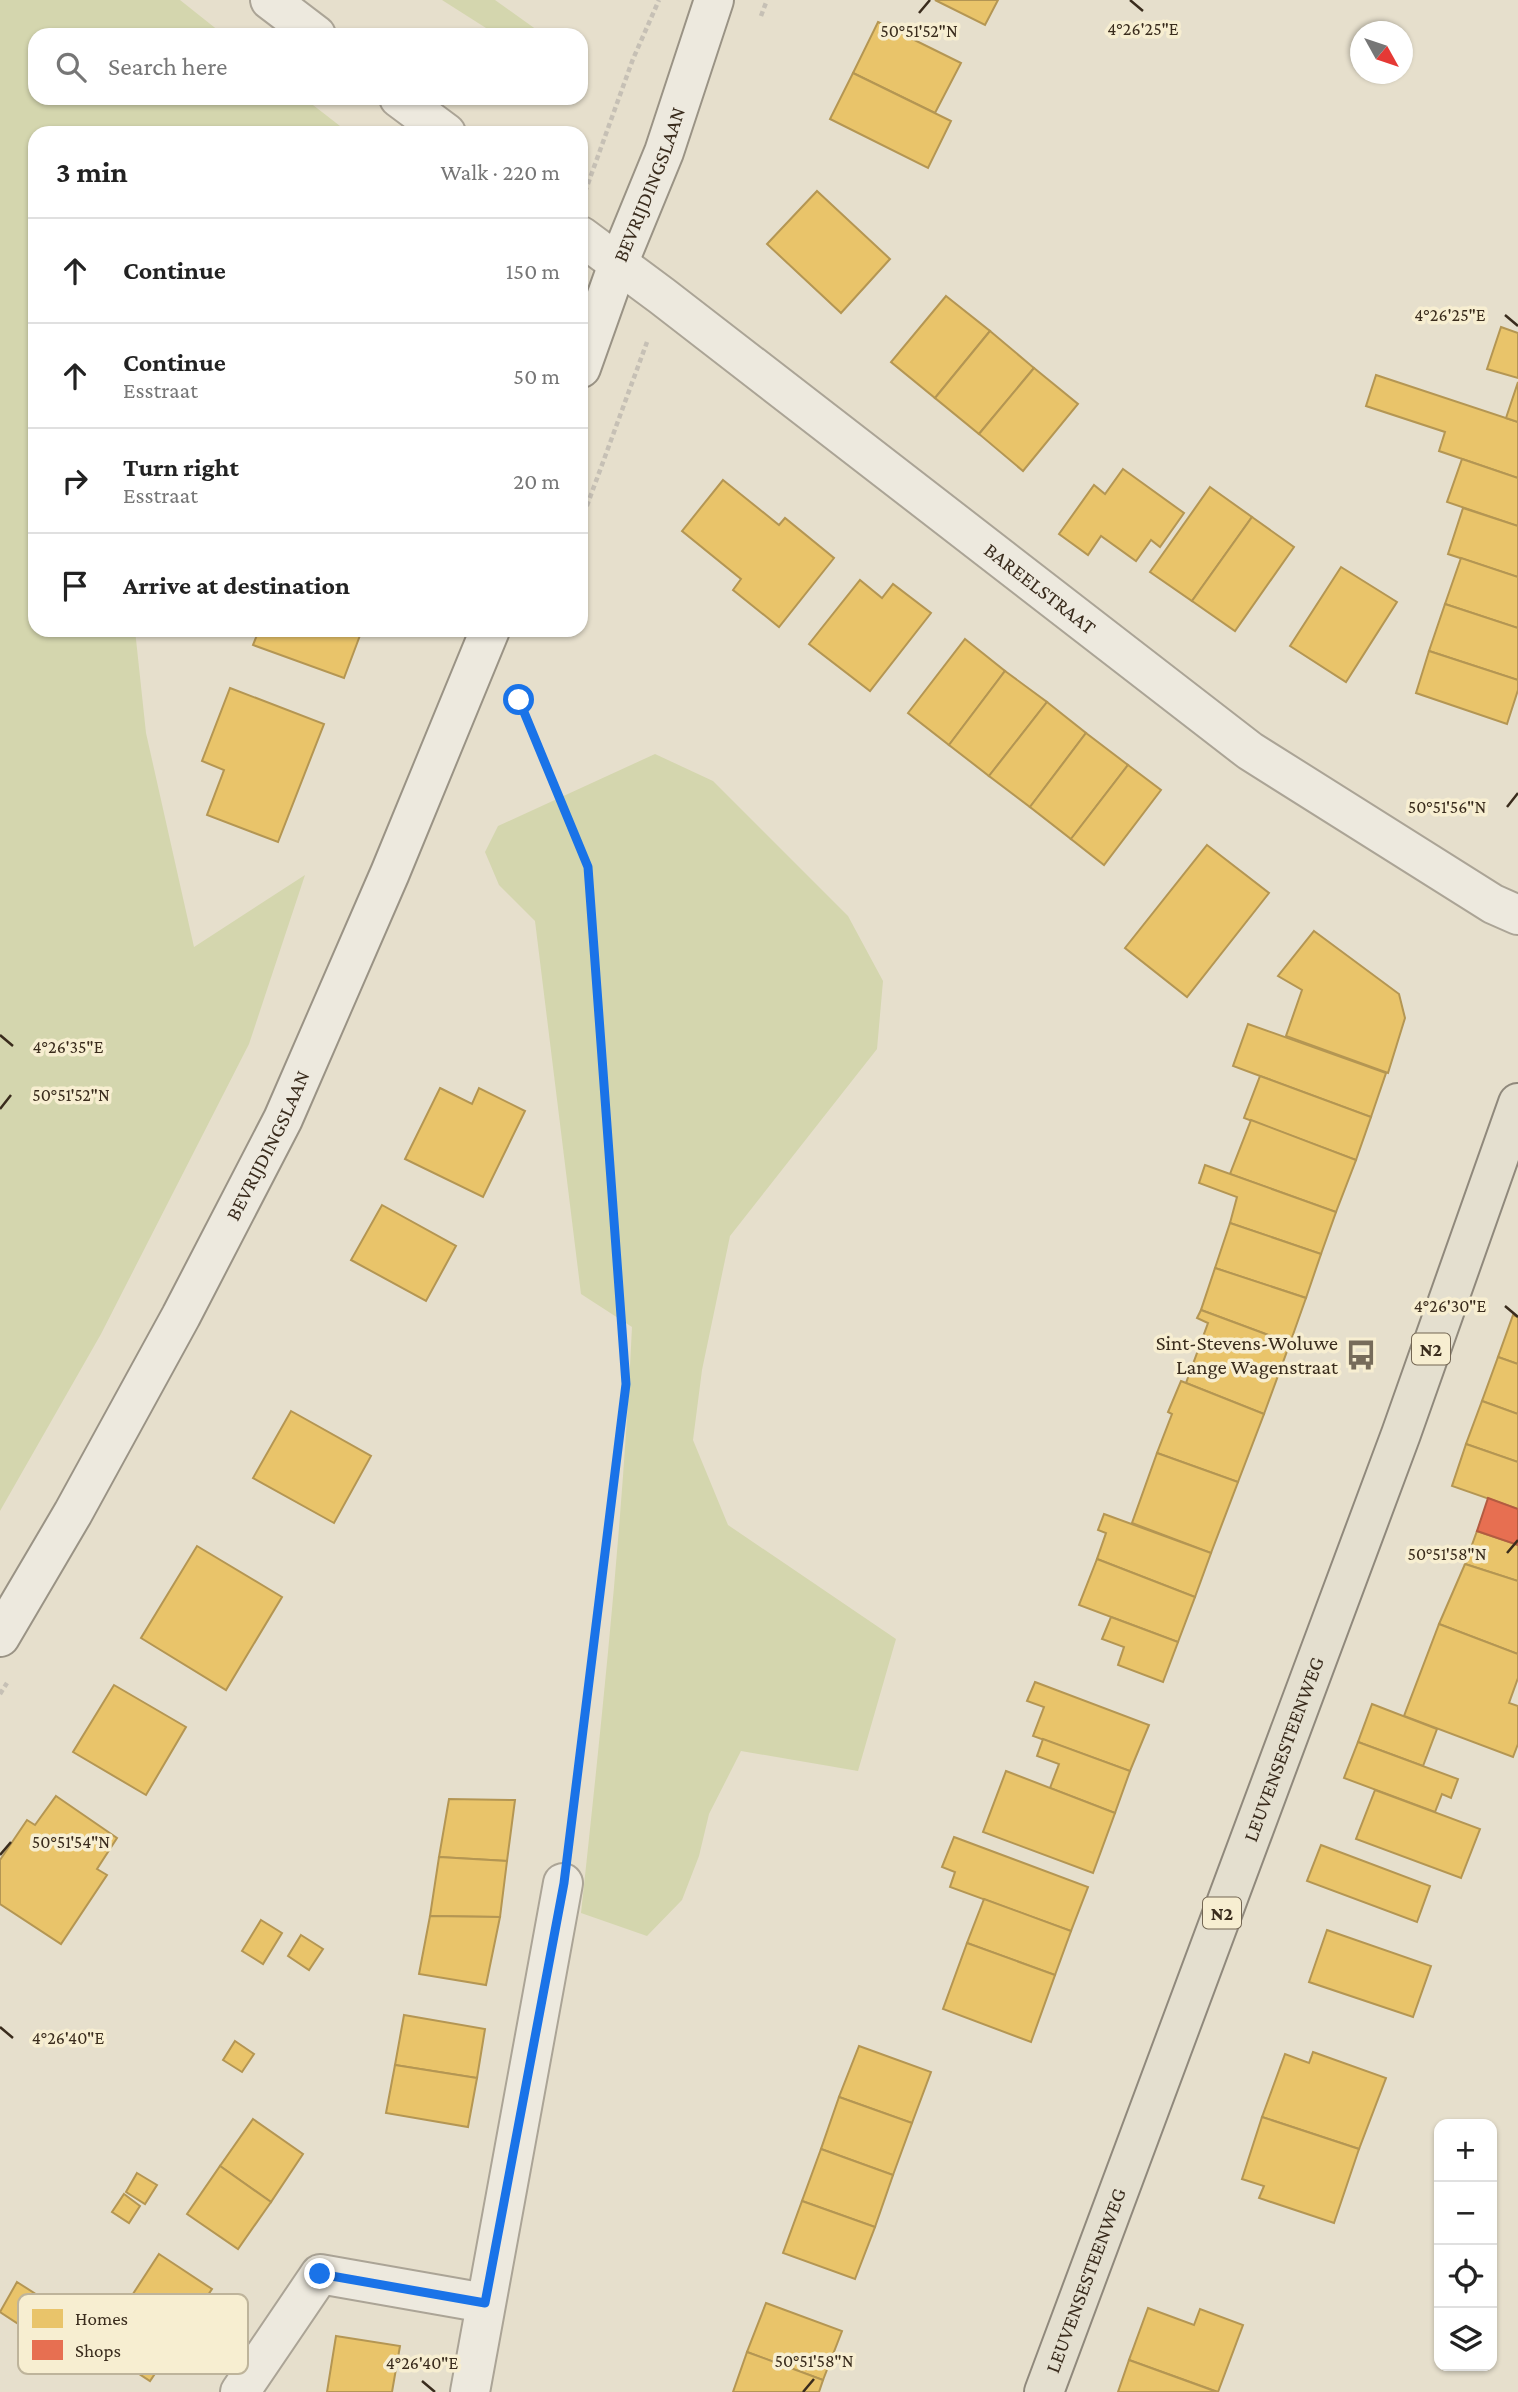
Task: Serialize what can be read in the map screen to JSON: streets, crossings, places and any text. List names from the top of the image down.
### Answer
{
  "streets": {
    "main road": ["N2", "LEUVENSESTEENWEG"],
    "street": ["BEVRIJDINGSLAAN", "BAREELSTRAAT"]
  },
  "crossings": [
    ["BEVRIJDINGSLAAN", "BAREELSTRAAT"]
  ],
  "places": {
    "bus stop": ["Sint-Stevens-Woluwe Lange Wagenstraat"]
  },
  "legend": ["Homes", "Shops"],
  "north": "bottom right",
  "page": {
    "search": "Search here",
    "heading": ["3 min", "Walk · 220 m"],
    "list": [
      ["Continue", "150 m"],
      ["Continue", "Esstraat", "50 m"],
      ["Turn right", "Esstraat", "20 m"],
      "Arrive at destination"
    ],
    "map_buttons": ["+", "−"]
  },
  "coordinates": [
    "4°26'25\"E",
    "50°51'52\"N",
    "50°51'56\"N",
    "4°26'35\"E",
    "4°26'30\"E",
    "50°51'58\"N",
    "50°51'54\"N",
    "4°26'40\"E"
  ]
}
